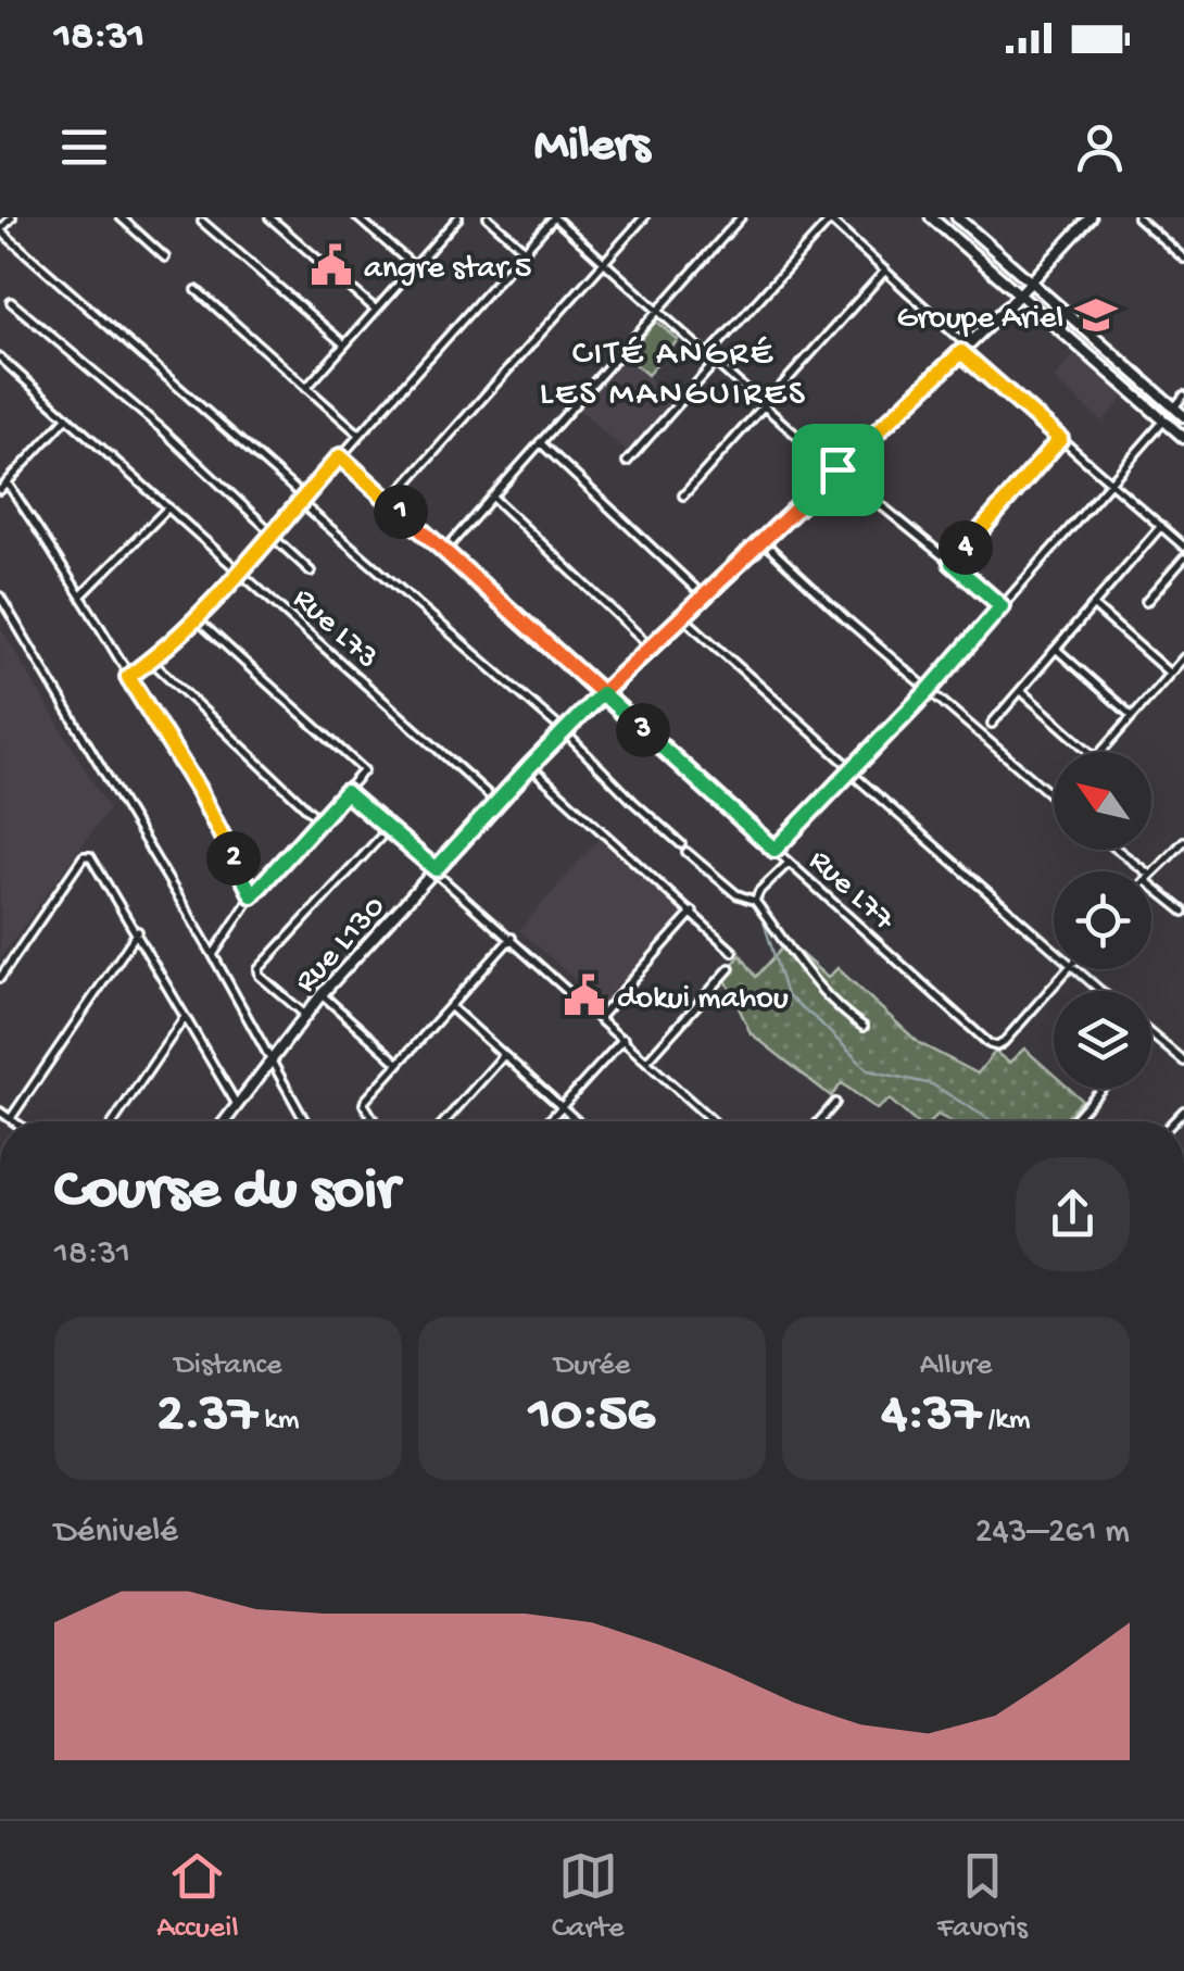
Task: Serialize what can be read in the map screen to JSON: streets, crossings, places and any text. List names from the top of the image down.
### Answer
{
  "streets": {
    "street": ["Rue L73", "Rue L77", "Rue L130"]
  },
  "crossings": [
    ["Rue L73", "Rue L130"],
    ["Rue L77", "Rue L130"]
  ],
  "districts": ["CITÉ ANGRÉ LES MANGUIRES"],
  "places": {
    "public building": ["angre star 5", "dokui mahou"],
    "school or university": ["Groupe Ariel"]
  },
  "north": "top left",
  "page": {
    "status": "18:31",
    "header": "Milers",
    "pins": [
      "1",
      "4",
      "3",
      "2"
    ],
    "heading": ["Course du soir", "18:31"],
    "stats": [
      ["Distance", "2.37 km"],
      ["Durée", "10:56"],
      ["Allure", "4:37 /km"]
    ],
    "chart": ["Dénivelé", "243–261 m"],
    "tabs": ["Accueil", "Carte", "Favoris"]
  }
}
